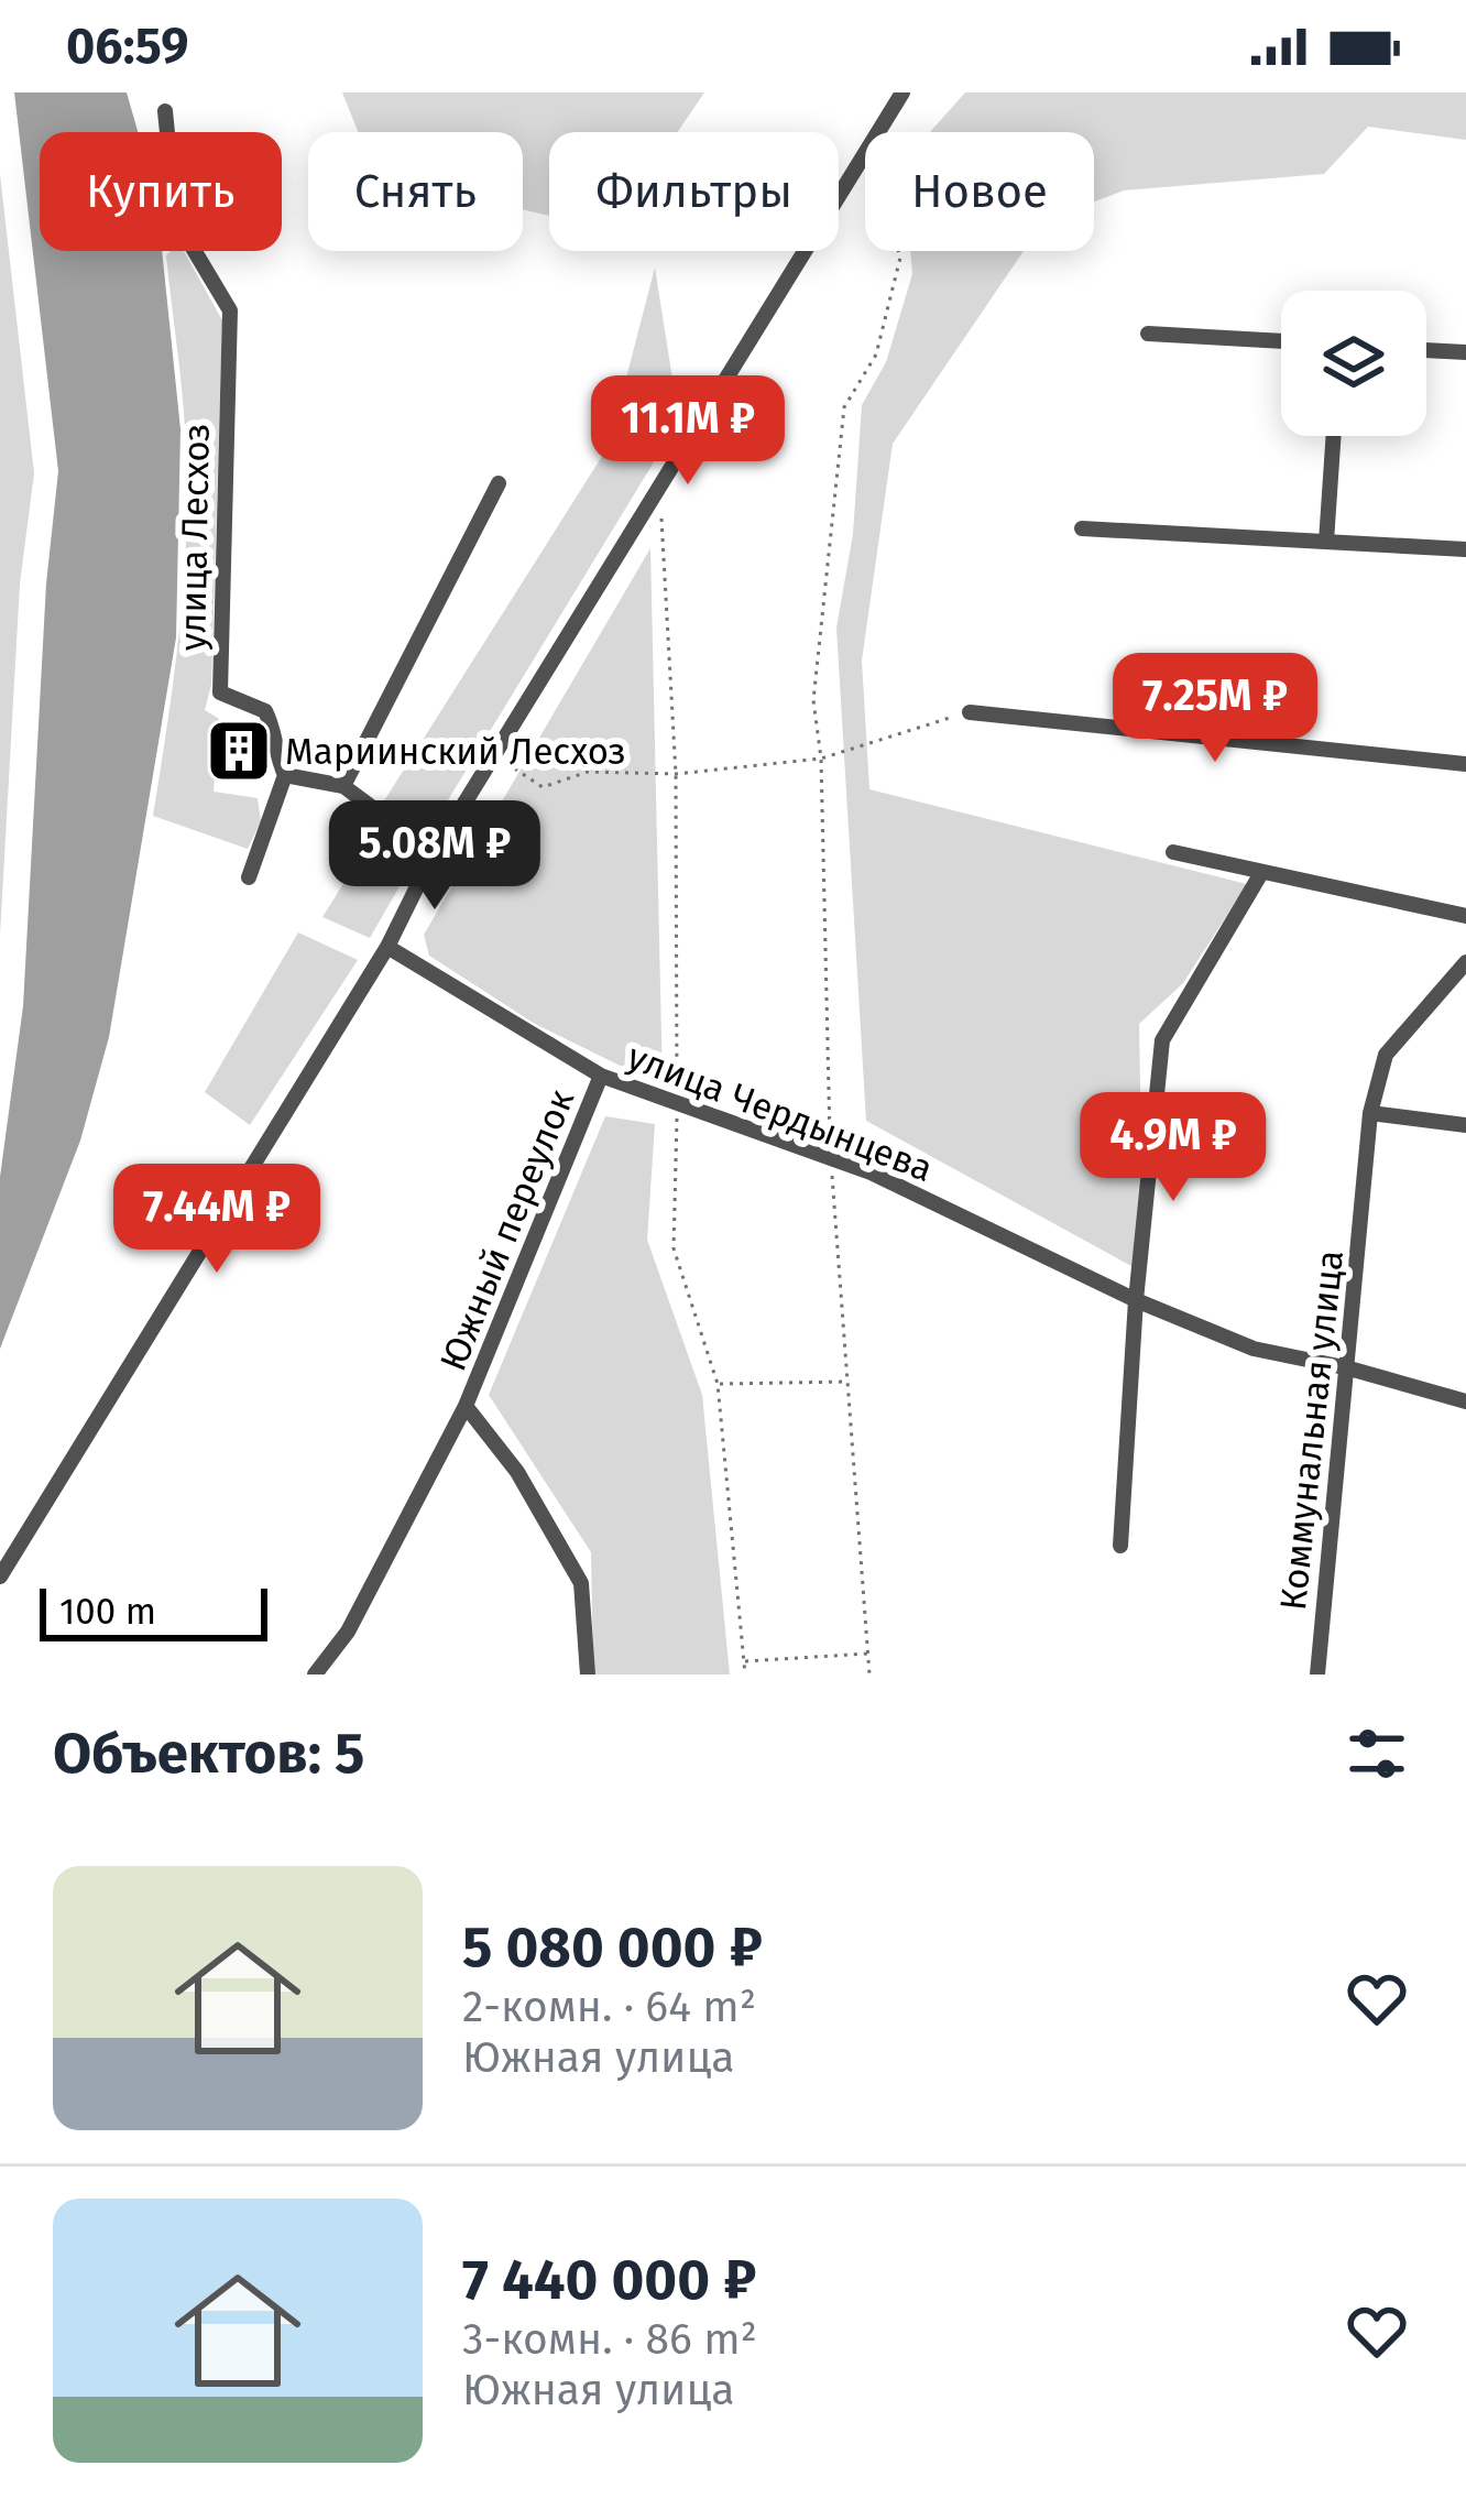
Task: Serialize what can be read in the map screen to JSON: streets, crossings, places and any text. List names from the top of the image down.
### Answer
{
  "streets": {
    "street": [
      "улица Лесхоз",
      "улица Чердынцева",
      "Южный переулок",
      "Коммунальная улица"
    ]
  },
  "crossings": [
    ["улица Чердынцева", "Южный переулок"],
    ["улица Чердынцева", "Коммунальная улица"]
  ],
  "places": {
    "building": ["Мариинский Лесхоз"]
  },
  "scale_bar": "100 m",
  "page": {
    "status": "06:59",
    "chip": [
      "Купить",
      "Снять",
      "Фильтры",
      "Новое"
    ],
    "price": [
      "11.1M ₽",
      "7.25M ₽",
      "5.08M ₽",
      "4.9M ₽",
      "7.44M ₽"
    ],
    "scale": "100 m",
    "heading": "Объектов: 5",
    "list": [
      {
        "name": "5 080 000 ₽",
        "note": "2-комн. · 64 m² · Южная улица"
      },
      {
        "name": "7 440 000 ₽",
        "note": "3-комн. · 86 m² · Южная улица"
      }
    ]
  }
}
